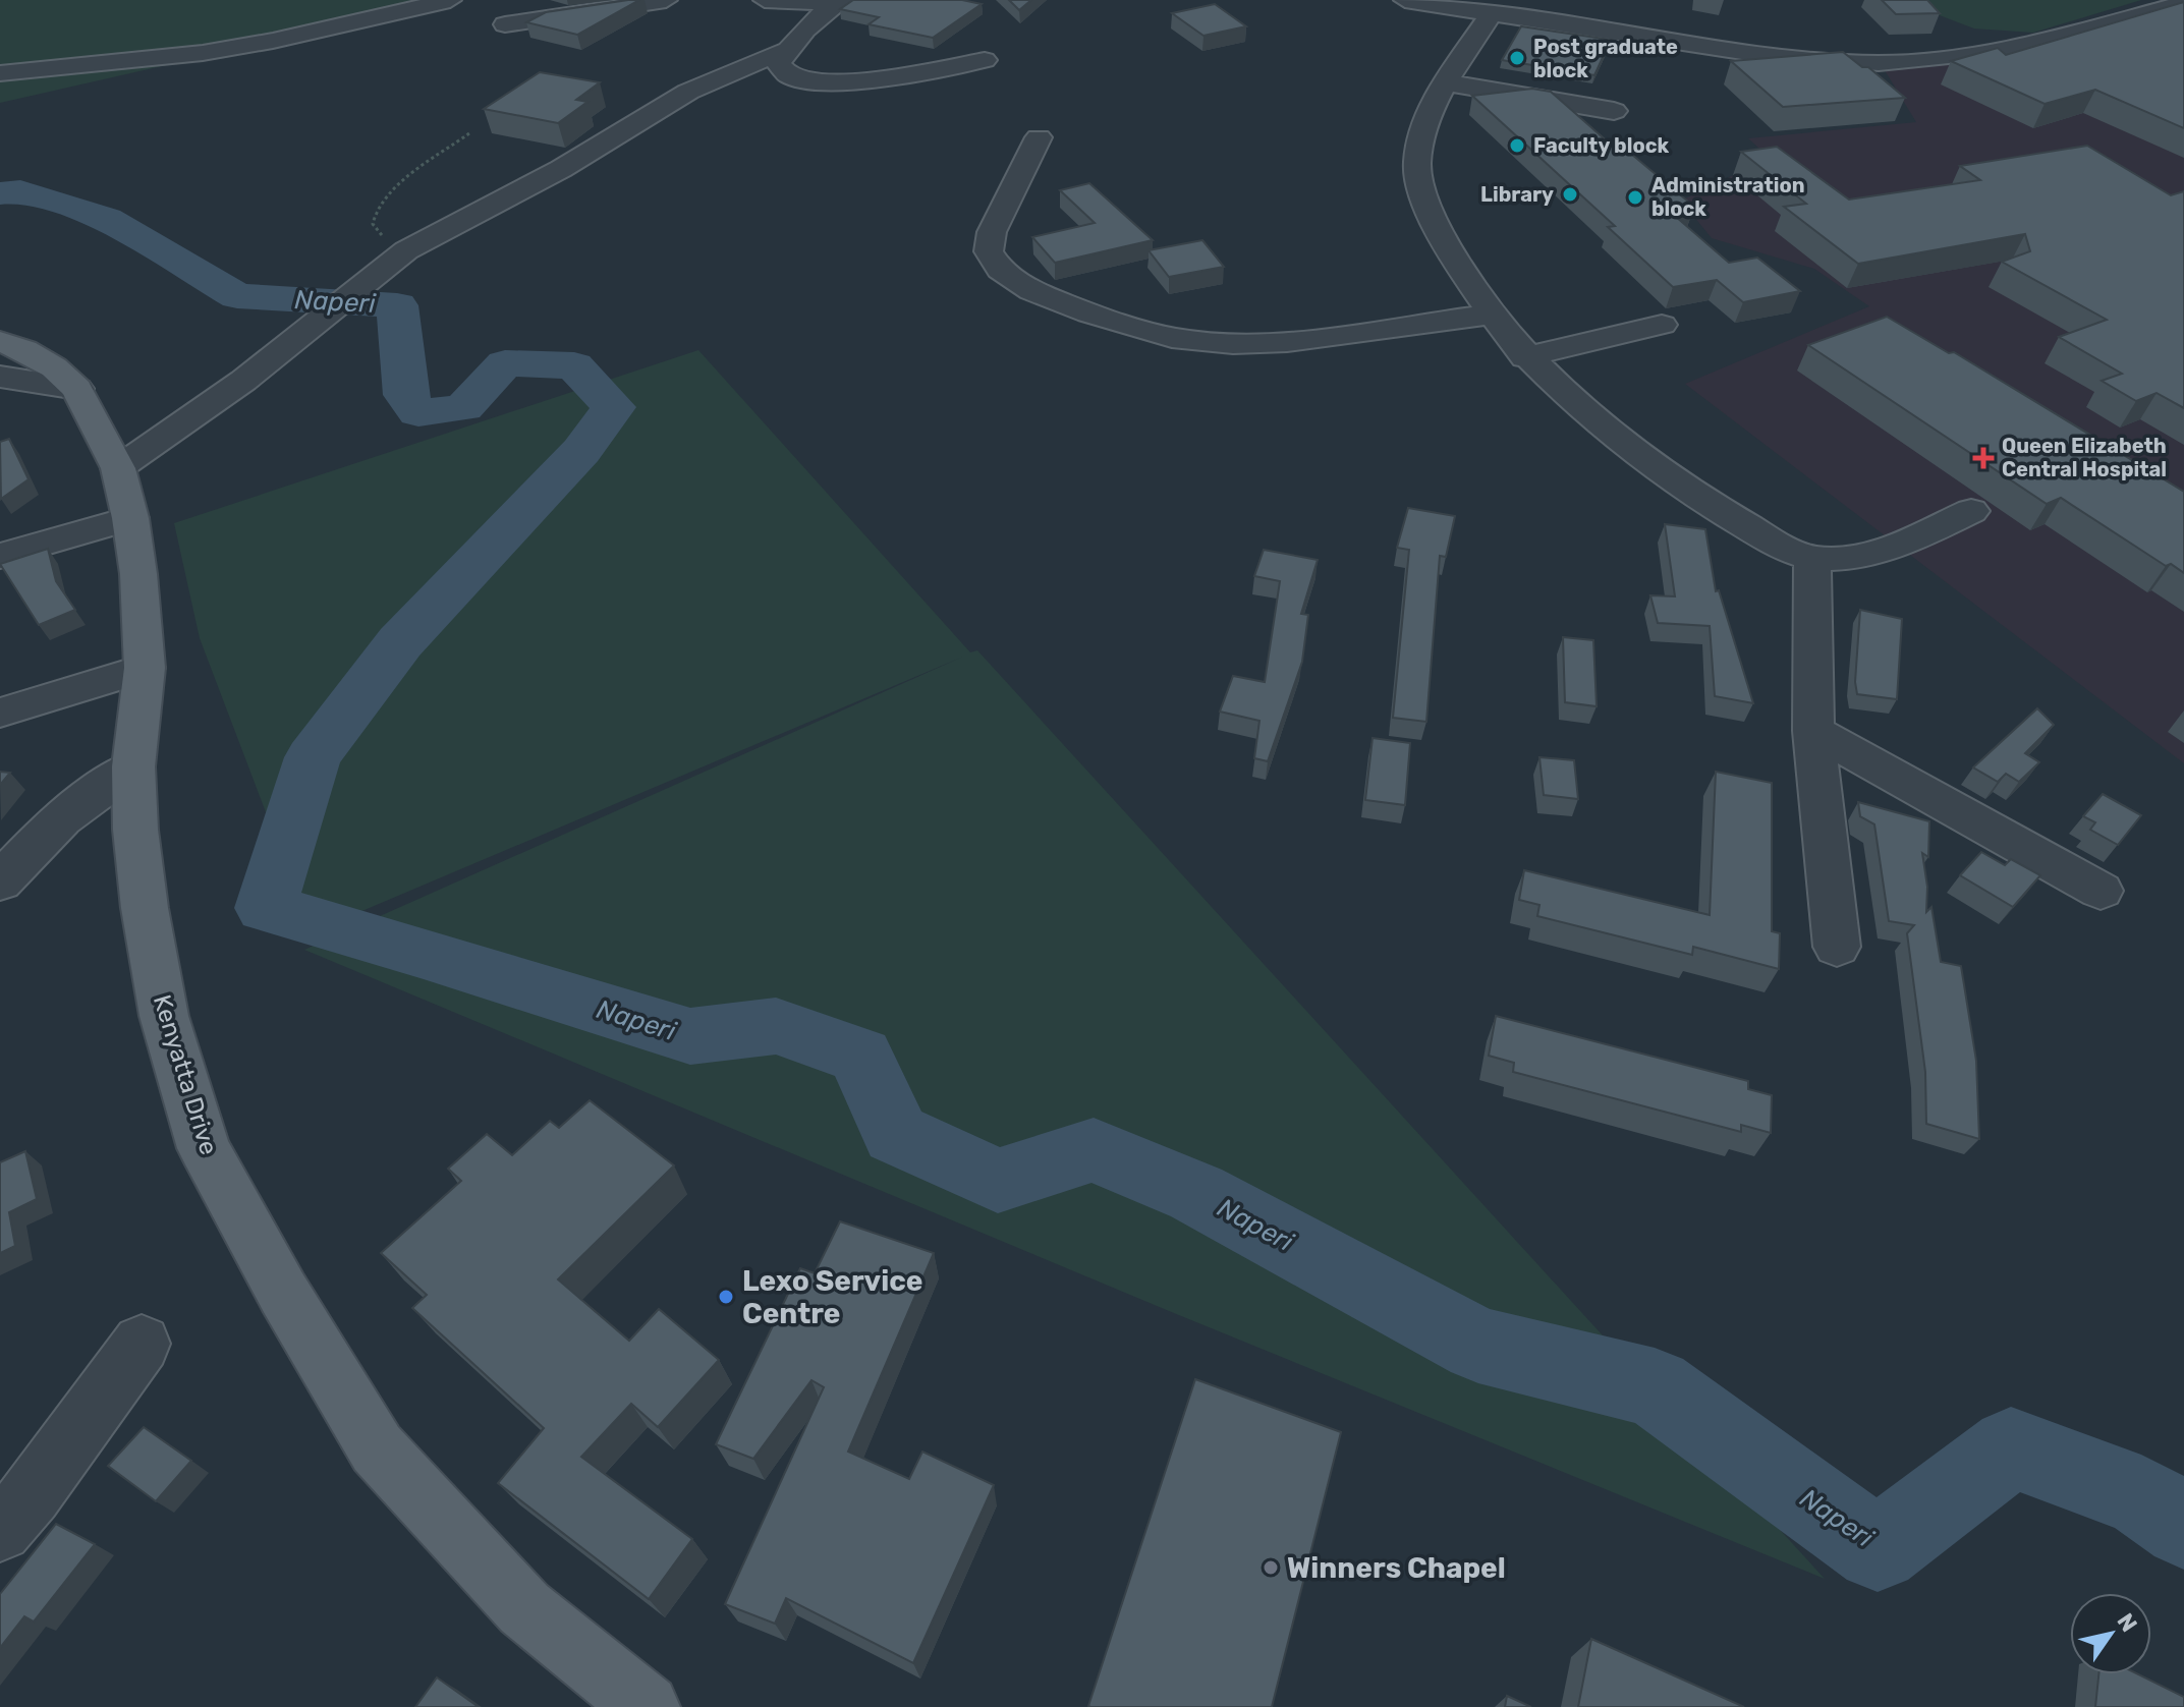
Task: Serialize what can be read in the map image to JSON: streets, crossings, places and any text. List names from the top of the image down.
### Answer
{
  "streets": {
    "main road": ["Kenyatta Drive"]
  },
  "water": ["Naperi"],
  "places": {
    "other": [
      "Post graduate block",
      "Faculty block",
      "Library",
      "Administration block",
      "Lexo Service Centre",
      "Winners Chapel"
    ],
    "health": ["Queen Elizabeth Central Hospital"]
  },
  "north": "top right"
}
